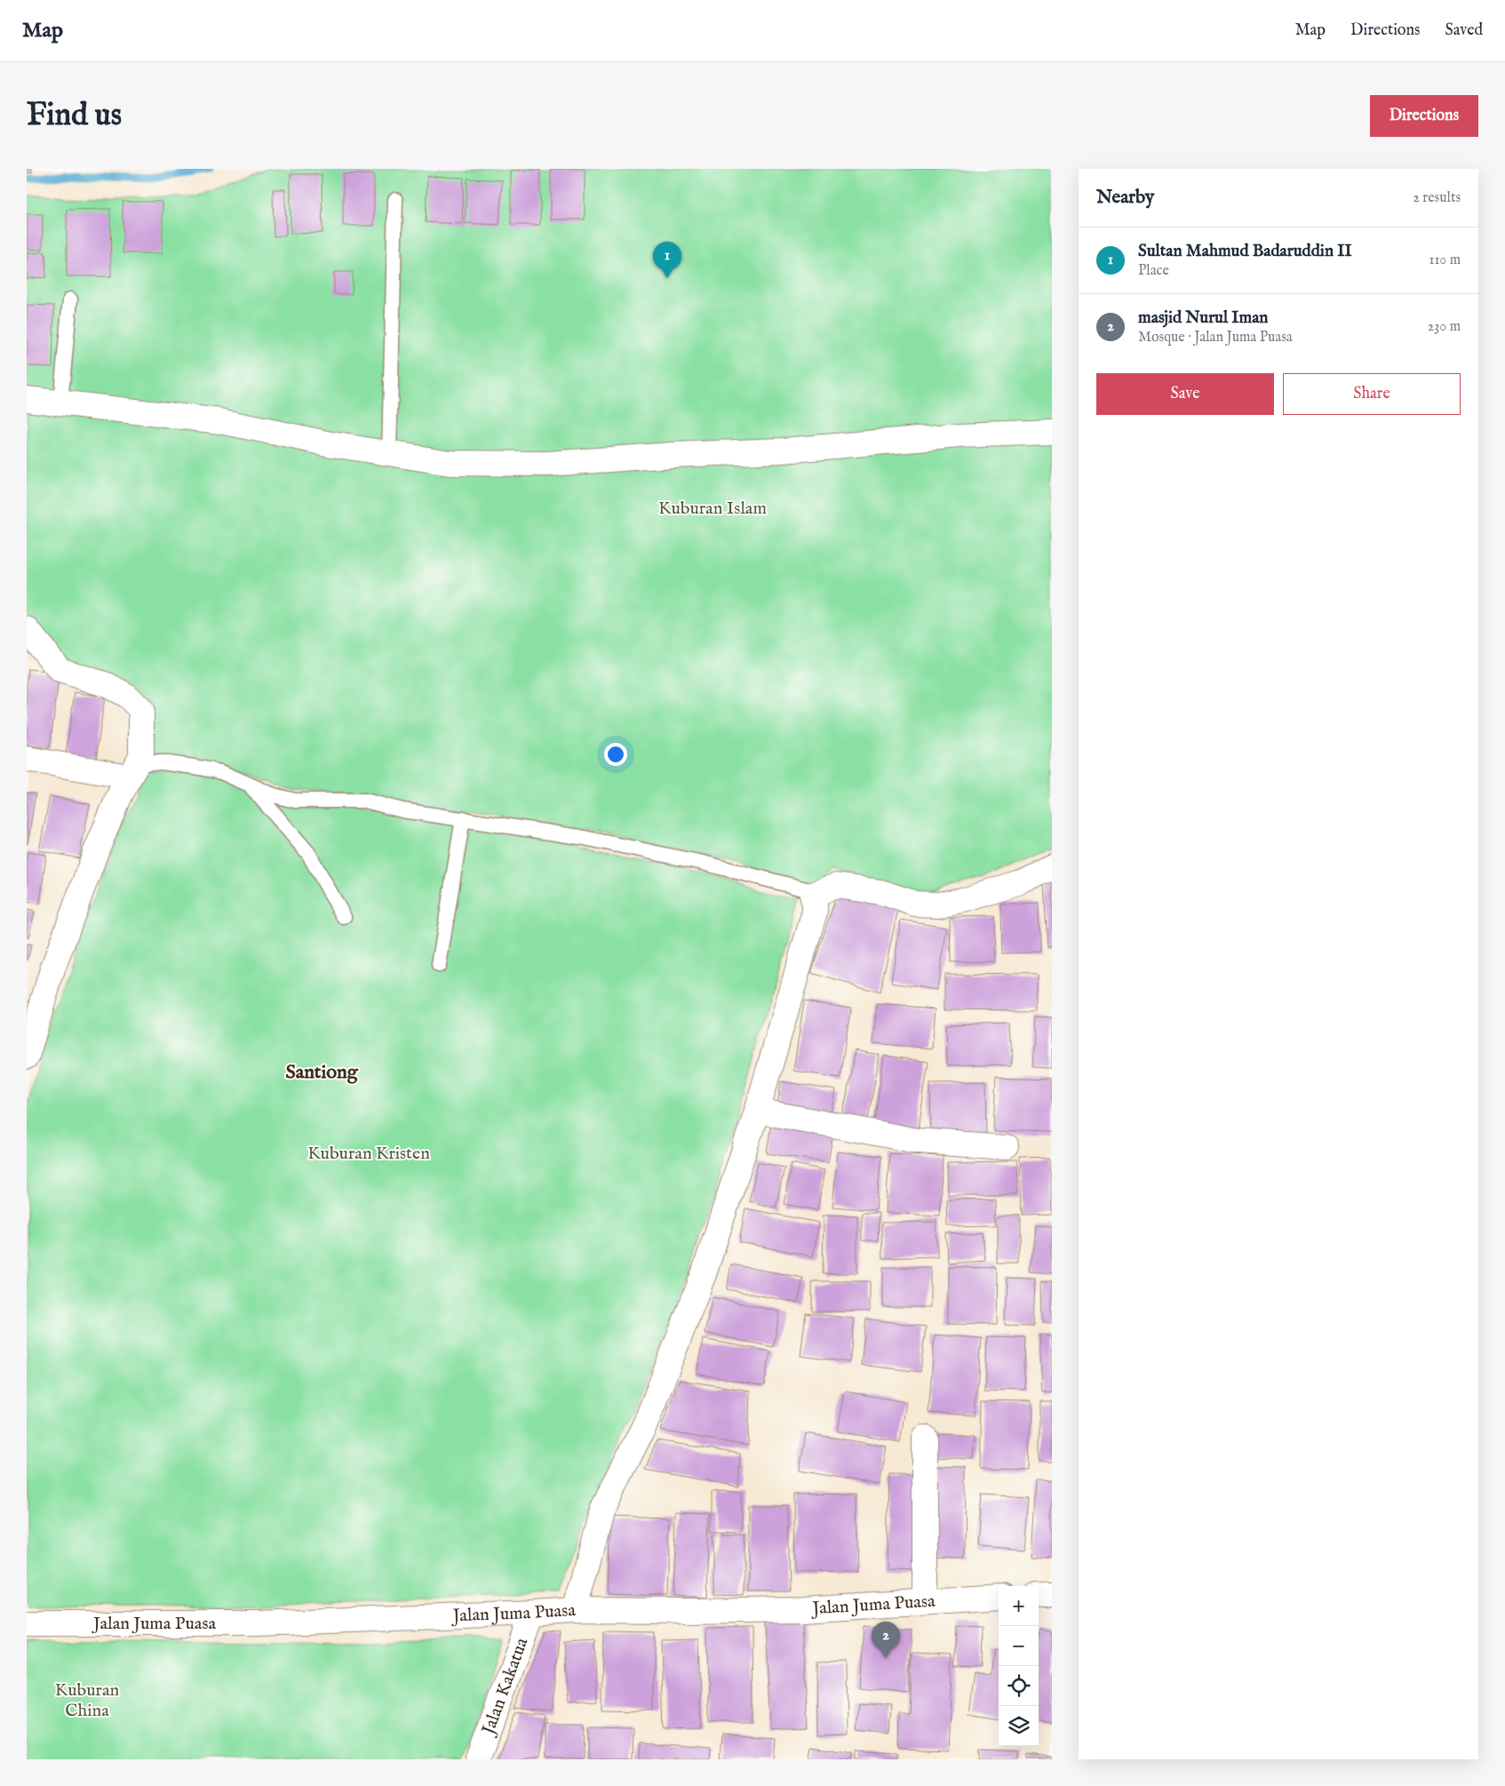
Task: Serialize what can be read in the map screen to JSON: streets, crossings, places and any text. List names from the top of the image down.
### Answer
{
  "streets": {
    "street": ["Jalan Juma Puasa", "Jalan Kakatua"]
  },
  "crossings": [
    ["Jalan Juma Puasa", "Jalan Kakatua"]
  ],
  "districts": ["Santiong"],
  "parks": ["Kuburan Islam", "Kuburan Kristen", "Kuburan China"],
  "page": {
    "header": "Map",
    "nav": ["Map", "Directions", "Saved"],
    "buttons": [
      "Directions",
      ["Save", "Share"]
    ],
    "title": "Find us",
    "heading": ["Nearby", "2 results"],
    "list": [
      {
        "mark": "1",
        "name": "Sultan Mahmud Badaruddin II",
        "note": "Place",
        "value": "110 m"
      },
      {
        "mark": "2",
        "name": "masjid Nurul Iman",
        "note": "Mosque · Jalan Juma Puasa",
        "value": "230 m"
      }
    ],
    "pins": ["1", "2"],
    "map_buttons": ["+", "−"]
  }
}
